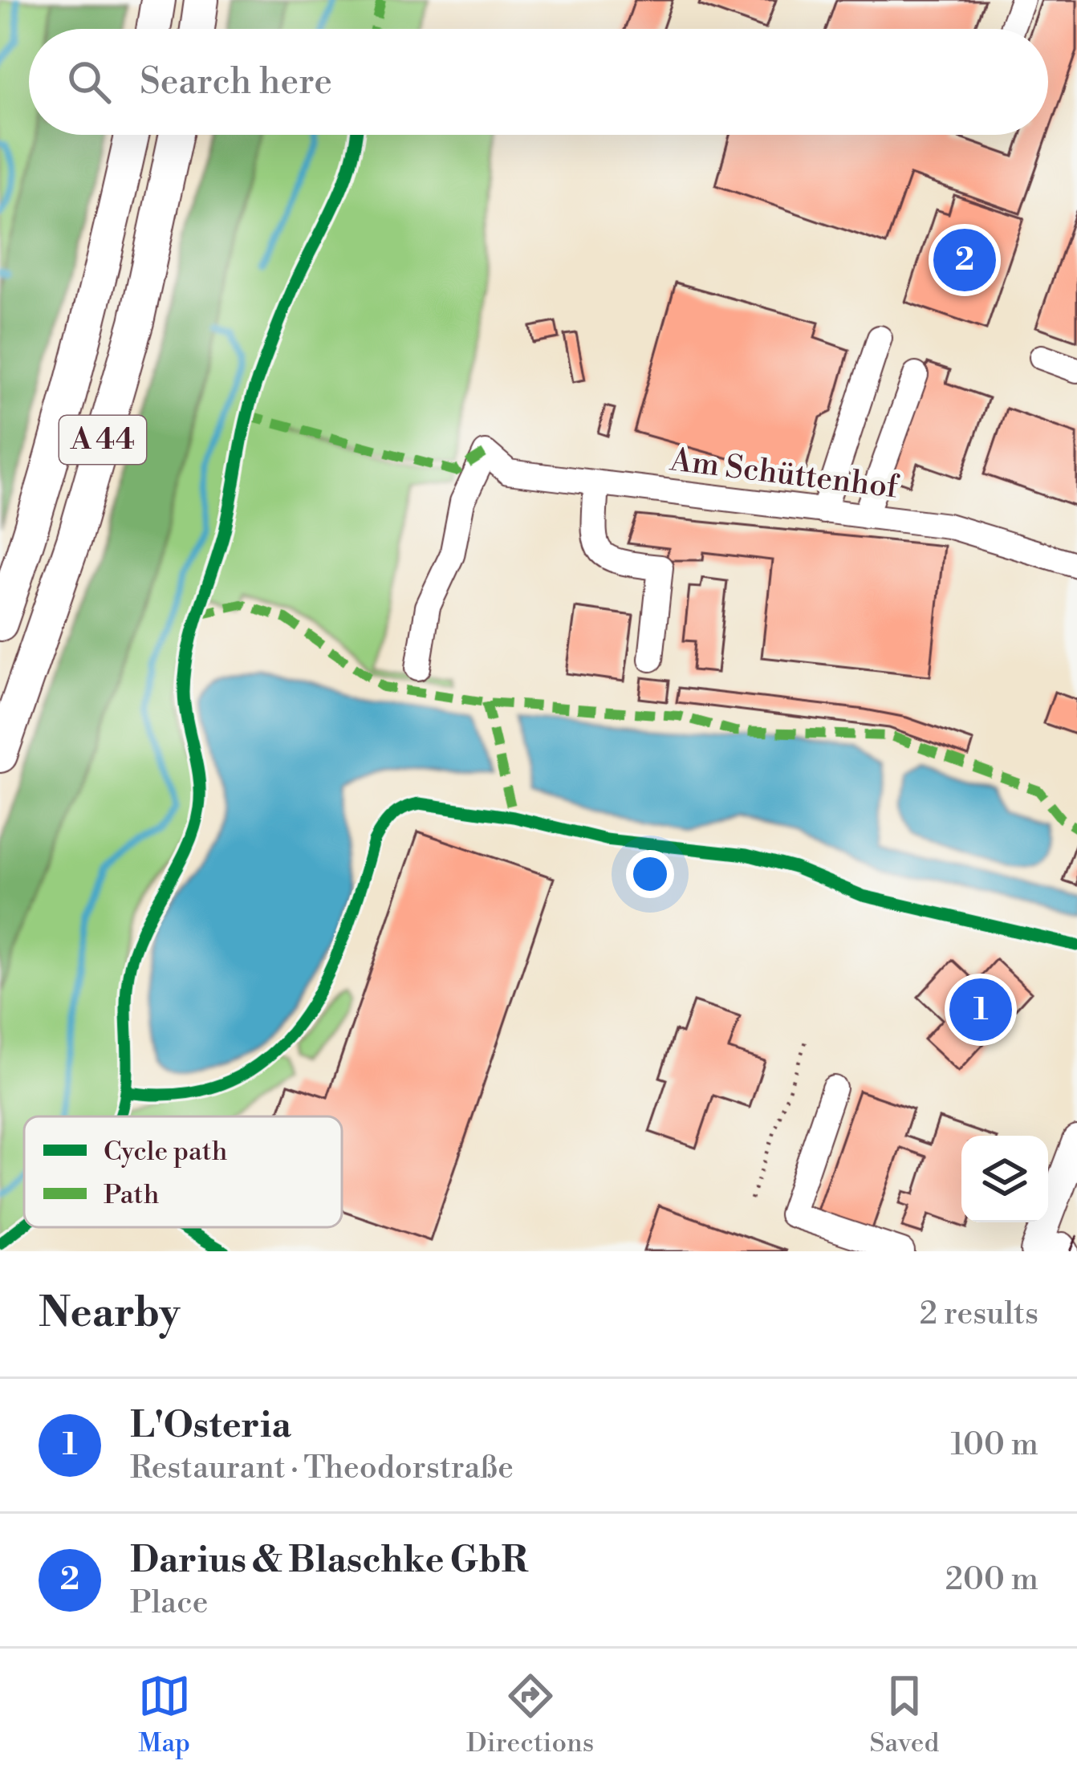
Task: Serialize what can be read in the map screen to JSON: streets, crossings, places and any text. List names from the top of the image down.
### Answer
{
  "streets": {
    "highway": ["A 44"],
    "street": ["Am Schüttenhof"]
  },
  "legend": ["Cycle path", "Path"],
  "page": {
    "search": "Search here",
    "pins": ["2", "1"],
    "heading": ["Nearby", "2 results"],
    "list": [
      {
        "mark": "1",
        "name": "L'Osteria",
        "note": "Restaurant · Theodorstraße",
        "value": "100 m"
      },
      {
        "mark": "2",
        "name": "Darius & Blaschke GbR",
        "note": "Place",
        "value": "200 m"
      }
    ],
    "nav": ["Map", "Directions", "Saved"]
  }
}
